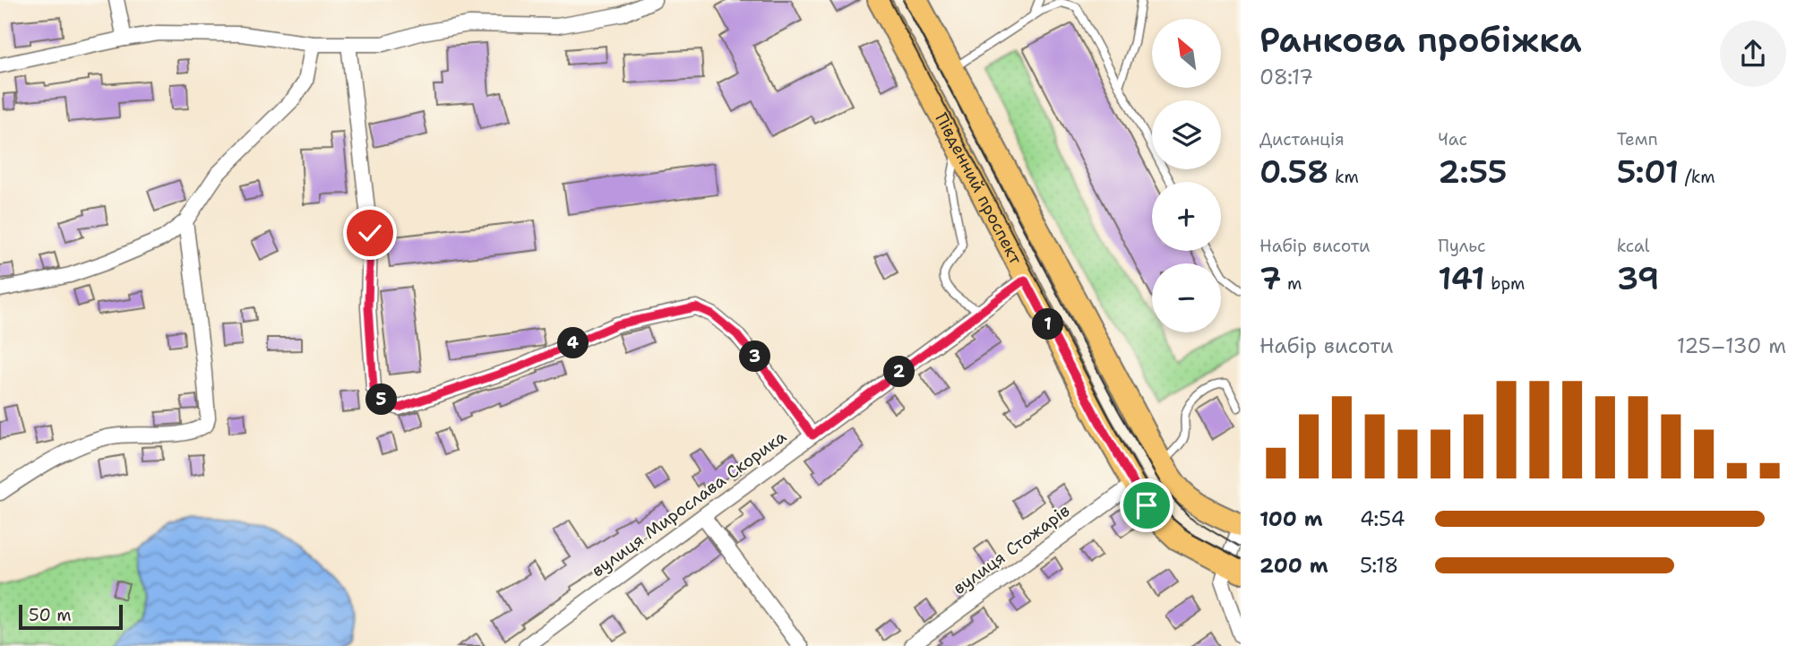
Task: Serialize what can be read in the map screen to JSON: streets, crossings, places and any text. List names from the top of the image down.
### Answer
{
  "streets": {
    "main road": ["Південний проспект"],
    "street": ["вулиця Мирослава Скорика", "вулиця Стожарів"]
  },
  "crossings": [
    ["Південний проспект", "вулиця Мирослава Скорика"],
    ["Південний проспект", "вулиця Стожарів"]
  ],
  "scale_bar": "50 m",
  "north": "top left",
  "page": {
    "heading": ["Ранкова пробіжка", "08:17"],
    "map_buttons": ["+", "−"],
    "stats": [
      ["Дистанція", "0.58 km"],
      ["Час", "2:55"],
      ["Темп", "5:01 /km"],
      ["Набір висоти", "7 m"],
      ["Пульс", "141 bpm"],
      ["kcal", "39"]
    ],
    "pins": [
      "1",
      "4",
      "3",
      "2",
      "5"
    ],
    "chart": ["Набір висоти", "125–130 m"],
    "list": [
      {
        "name": "100 m",
        "note": "4:54"
      },
      {
        "name": "200 m",
        "note": "5:18"
      }
    ],
    "scale": "50 m"
  }
}
